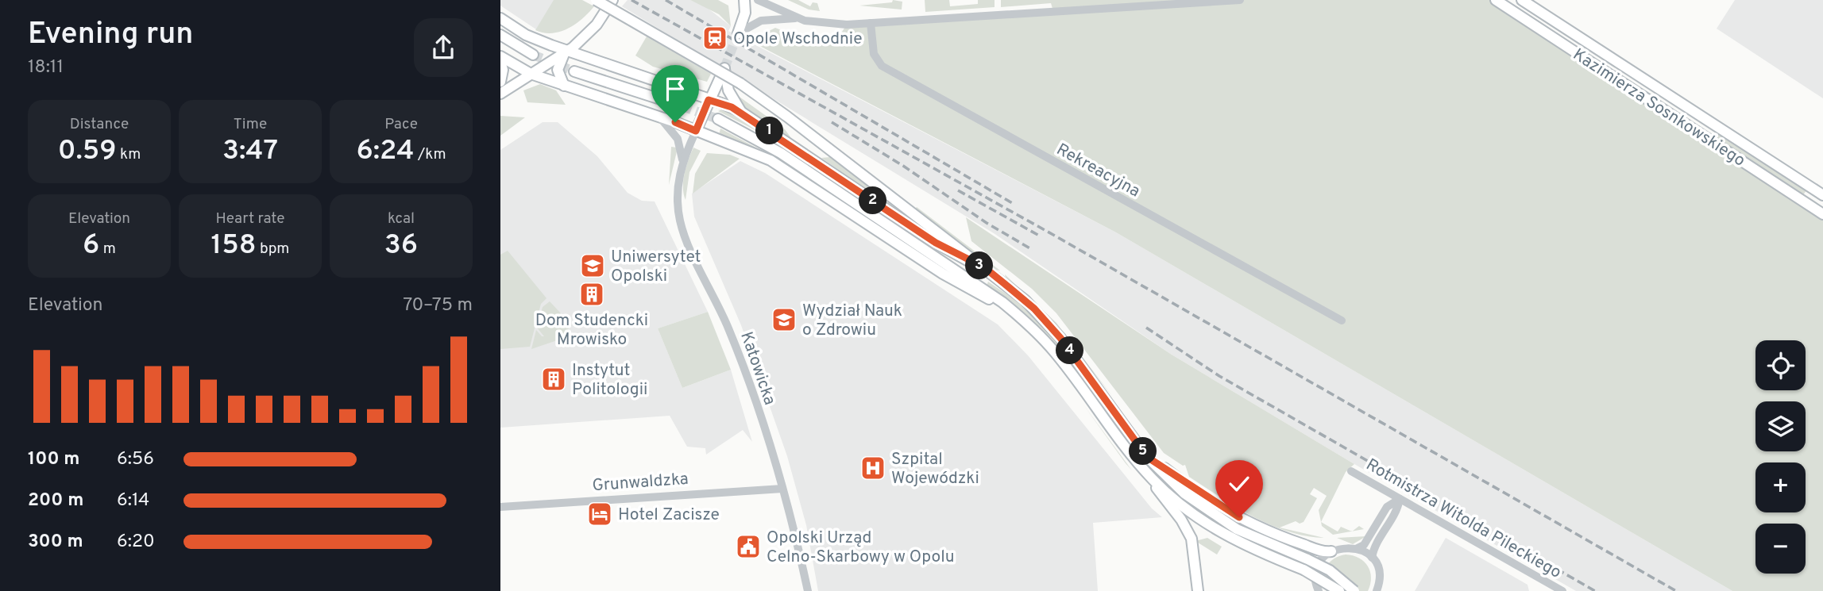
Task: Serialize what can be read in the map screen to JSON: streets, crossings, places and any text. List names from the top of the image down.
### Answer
{
  "streets": {
    "main road": ["Kazimierza Sosnkowskiego"],
    "street": [
      "Rekreacyjna",
      "Katowicka",
      "Grunwaldzka",
      "Rotmistrza Witolda Pileckiego"
    ]
  },
  "crossings": [
    ["Katowicka", "Grunwaldzka"]
  ],
  "places": {
    "station": ["Opole Wschodnie"],
    "school or university": ["Uniwersytet Opolski", "Wydział Nauk o Zdrowiu"],
    "building": ["Dom Studencki Mrowisko", "Instytut Politologii"],
    "hospital": ["Szpital Wojewódzki"],
    "hotel": ["Hotel Zacisze"],
    "public building": ["Opolski Urząd Celno-Skarbowy w Opolu"]
  },
  "page": {
    "heading": ["Evening run", "18:11"],
    "stats": [
      ["Distance", "0.59 km"],
      ["Time", "3:47"],
      ["Pace", "6:24 /km"],
      ["Elevation", "6 m"],
      ["Heart rate", "158 bpm"],
      ["kcal", "36"]
    ],
    "pins": [
      "1",
      "2",
      "3",
      "4",
      "5"
    ],
    "chart": ["Elevation", "70–75 m"],
    "map_buttons": ["+", "−"],
    "list": [
      {
        "name": "100 m",
        "note": "6:56"
      },
      {
        "name": "200 m",
        "note": "6:14"
      },
      {
        "name": "300 m",
        "note": "6:20"
      }
    ]
  }
}
